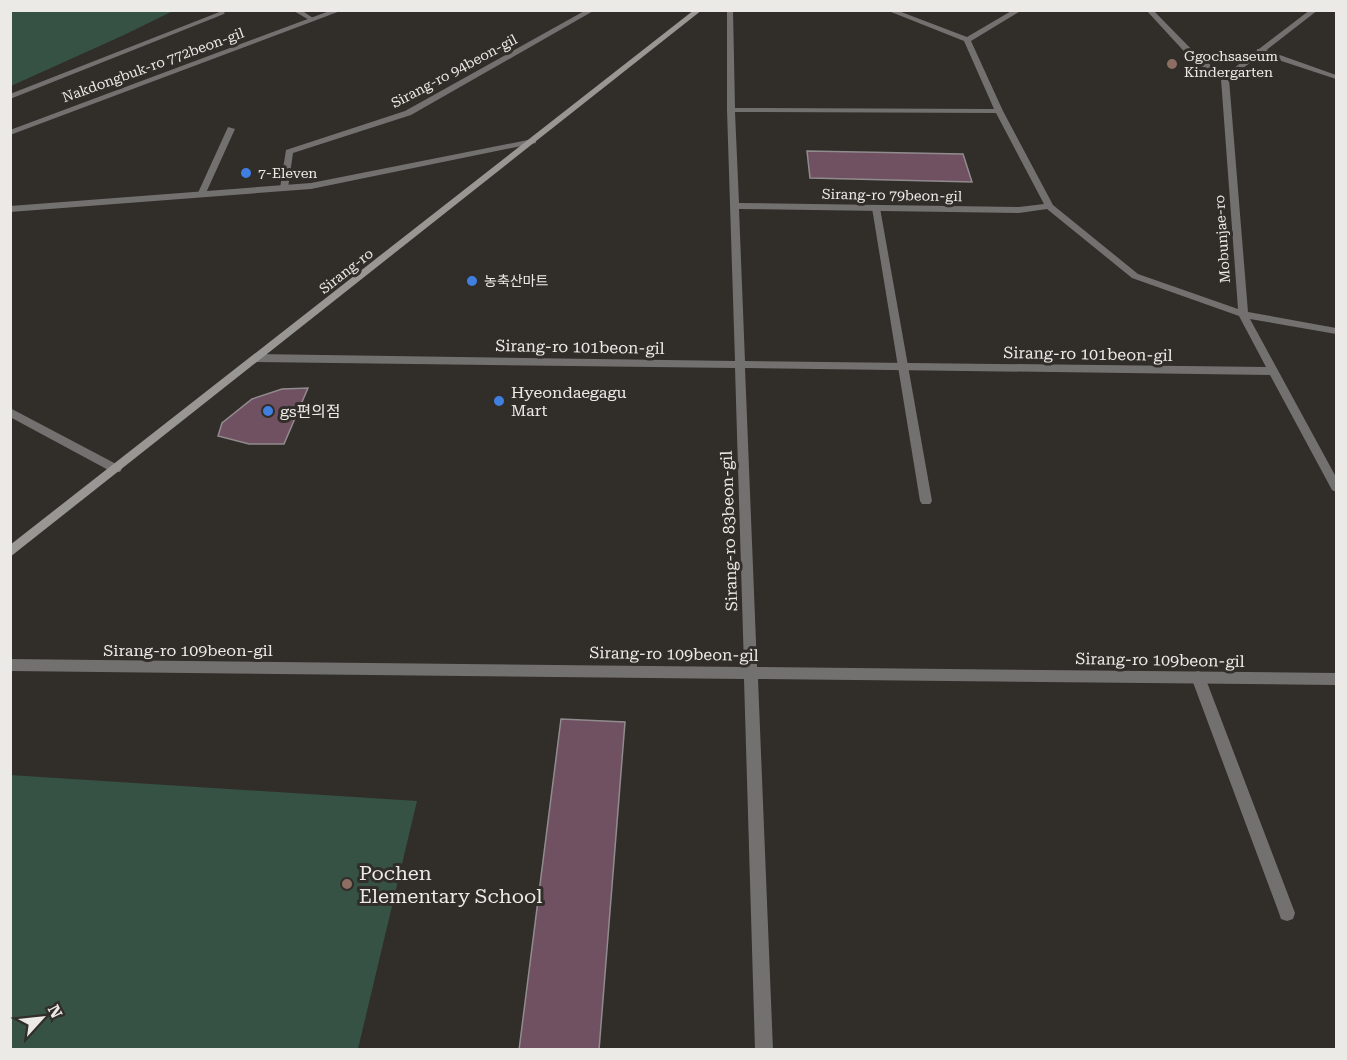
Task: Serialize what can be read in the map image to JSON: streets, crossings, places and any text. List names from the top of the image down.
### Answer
{
  "streets": {
    "main road": ["Sirang-ro"],
    "street": [
      "Nakdongbuk-ro 772beon-gil",
      "Sirang-ro 94beon-gil",
      "Sirang-ro 79beon-gil",
      "Mobunjae-ro",
      "Sirang-ro 101beon-gil",
      "Sirang-ro 83beon-gil",
      "Sirang-ro 109beon-gil"
    ]
  },
  "crossings": [
    ["Sirang-ro 79beon-gil", "Sirang-ro 83beon-gil"],
    ["Mobunjae-ro", "Sirang-ro 101beon-gil"],
    ["Sirang-ro", "Sirang-ro 101beon-gil"],
    ["Sirang-ro 101beon-gil", "Sirang-ro 83beon-gil"],
    ["Sirang-ro 83beon-gil", "Sirang-ro 109beon-gil"]
  ],
  "places": [
    "Ggochsaseum Kindergarten",
    "7-Eleven",
    "농축산마트",
    "Hyeondaegagu Mart",
    "gs편의점",
    "Pochen Elementary School"
  ],
  "north": "top right"
}
